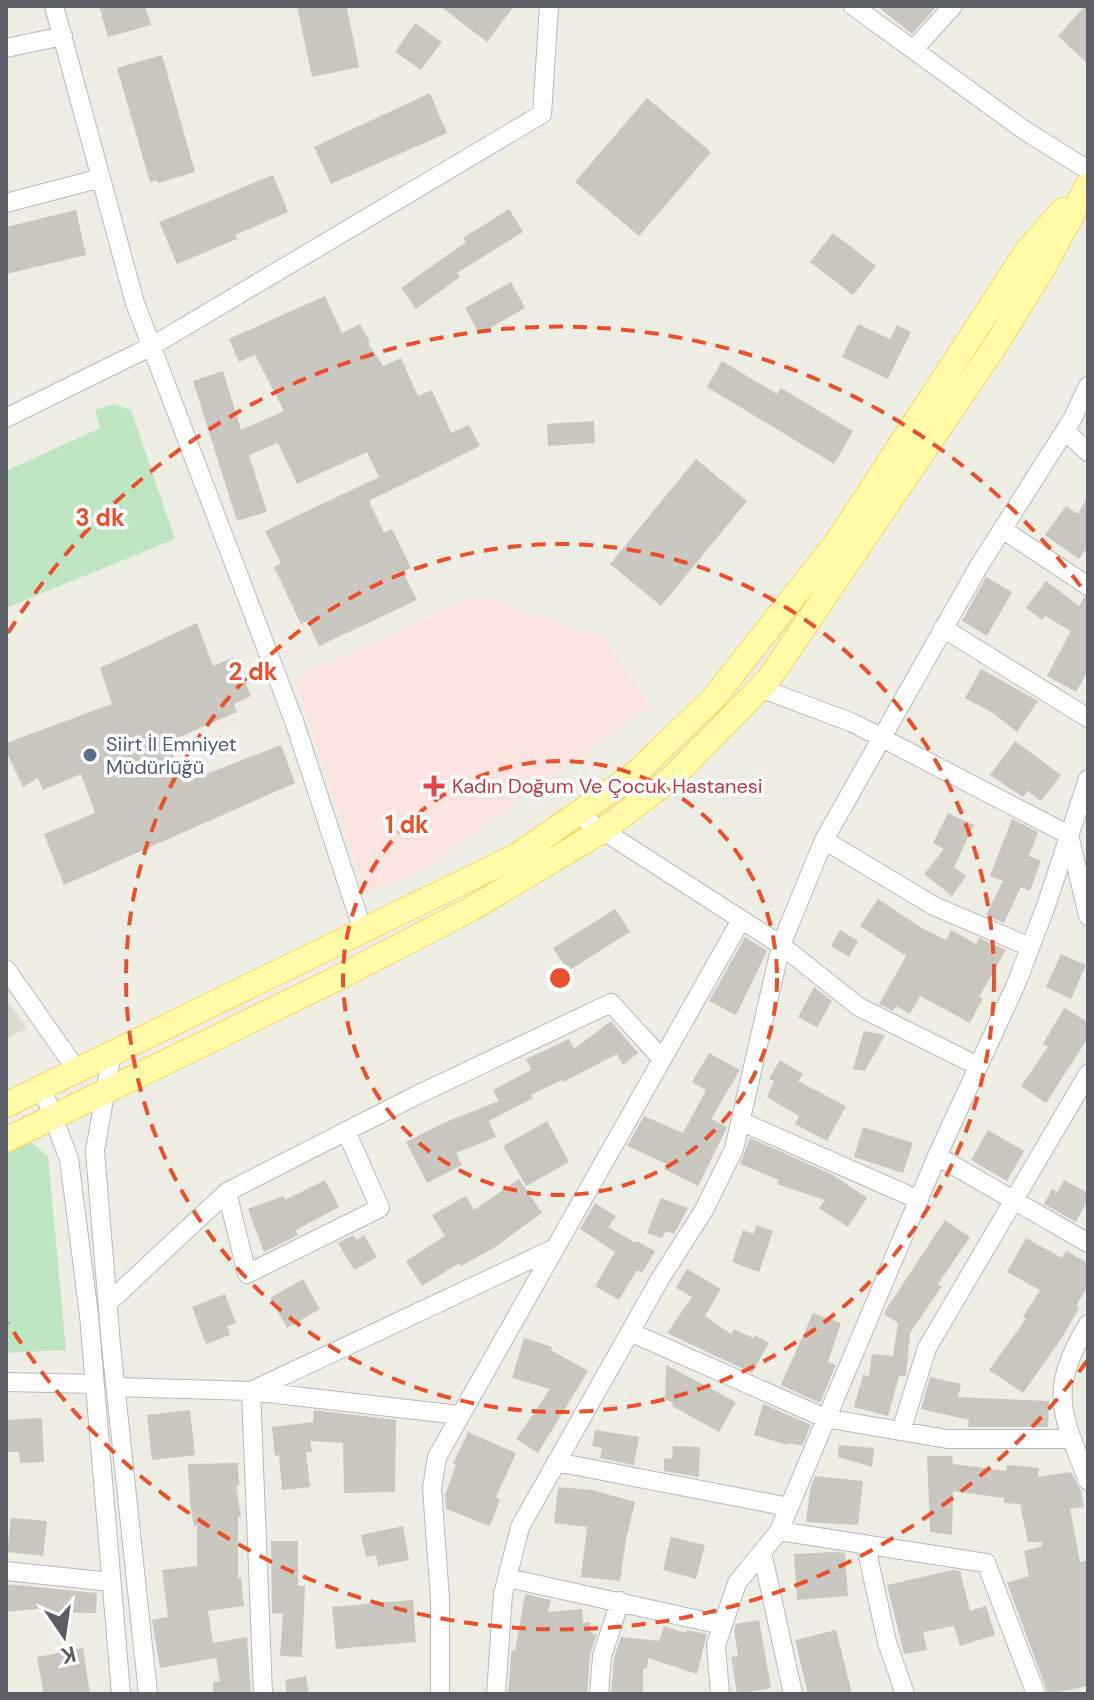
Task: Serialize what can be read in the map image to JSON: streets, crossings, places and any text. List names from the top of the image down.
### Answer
{
  "places": {
    "other": ["Siirt İl Emniyet Müdürlüğü"],
    "health": ["Kadın Doğum Ve Çocuk Hastanesi"]
  },
  "north": "bottom",
  "rings": ["3 dk", "2 dk", "1 dk"]
}
